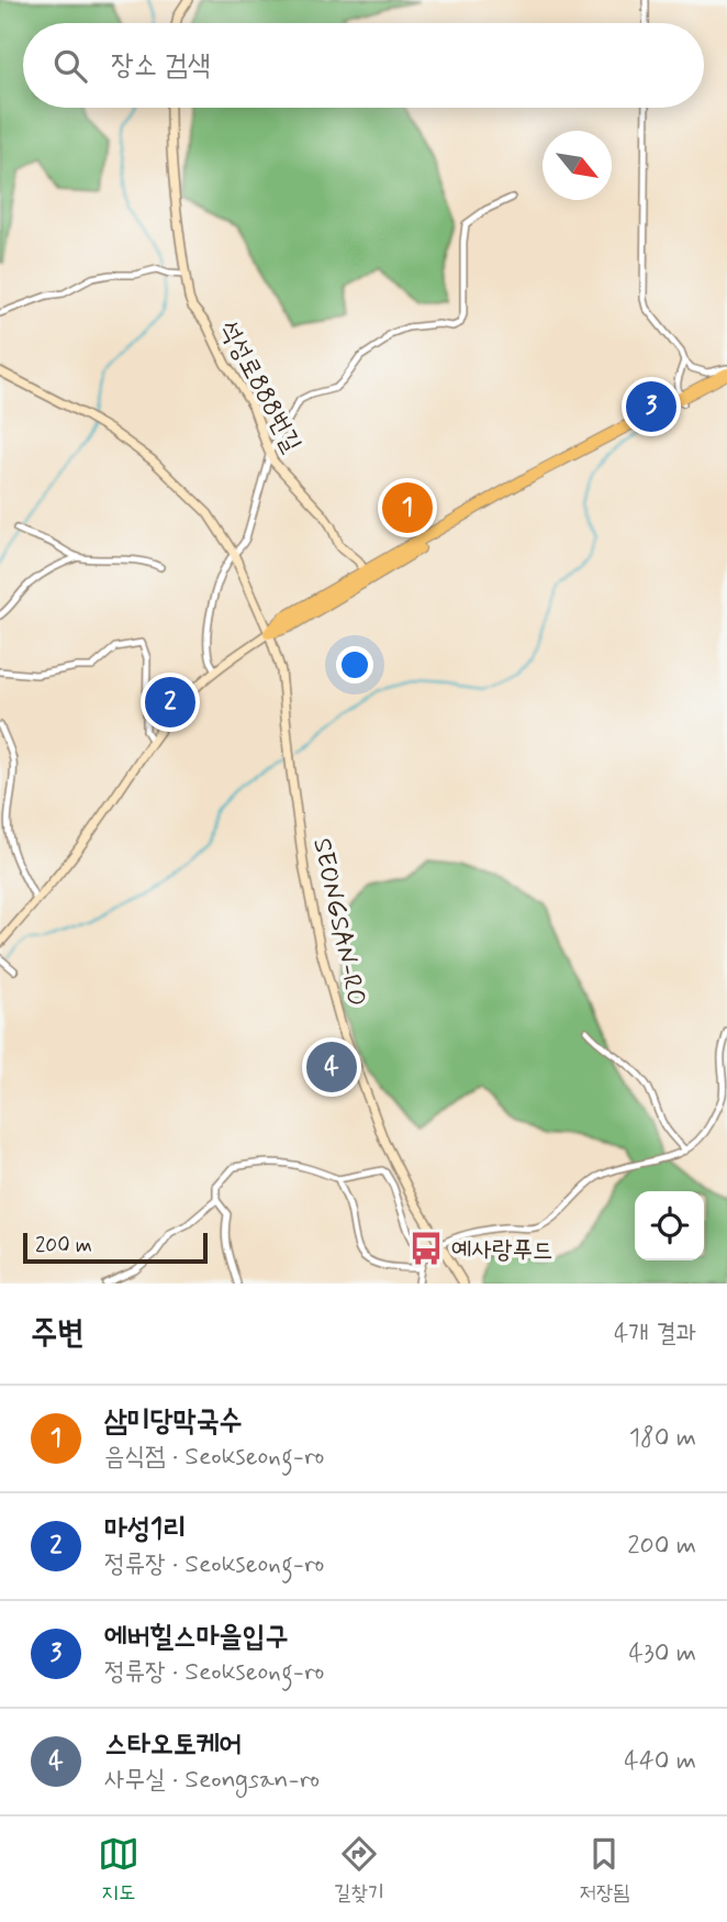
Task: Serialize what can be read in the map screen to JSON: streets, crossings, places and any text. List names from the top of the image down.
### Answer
{
  "streets": {
    "main road": ["석성로888번길", "SEONGSAN-RO"]
  },
  "places": {
    "bus stop": ["예사랑푸드"]
  },
  "scale_bar": "200 m",
  "north": "bottom right",
  "page": {
    "search": "장소 검색",
    "pins": [
      "3",
      "1",
      "2",
      "4"
    ],
    "scale": "200 m",
    "heading": ["주변", "4개 결과"],
    "list": [
      {
        "mark": "1",
        "name": "삼미당막국수",
        "note": "음식점 · Seokseong-ro",
        "value": "180 m"
      },
      {
        "mark": "2",
        "name": "마성1리",
        "note": "정류장 · Seokseong-ro",
        "value": "200 m"
      },
      {
        "mark": "3",
        "name": "에버힐스마을입구",
        "note": "정류장 · Seokseong-ro",
        "value": "430 m"
      },
      {
        "mark": "4",
        "name": "스타오토케어",
        "note": "사무실 · Seongsan-ro",
        "value": "440 m"
      }
    ],
    "nav": ["지도", "길찾기", "저장됨"]
  }
}
